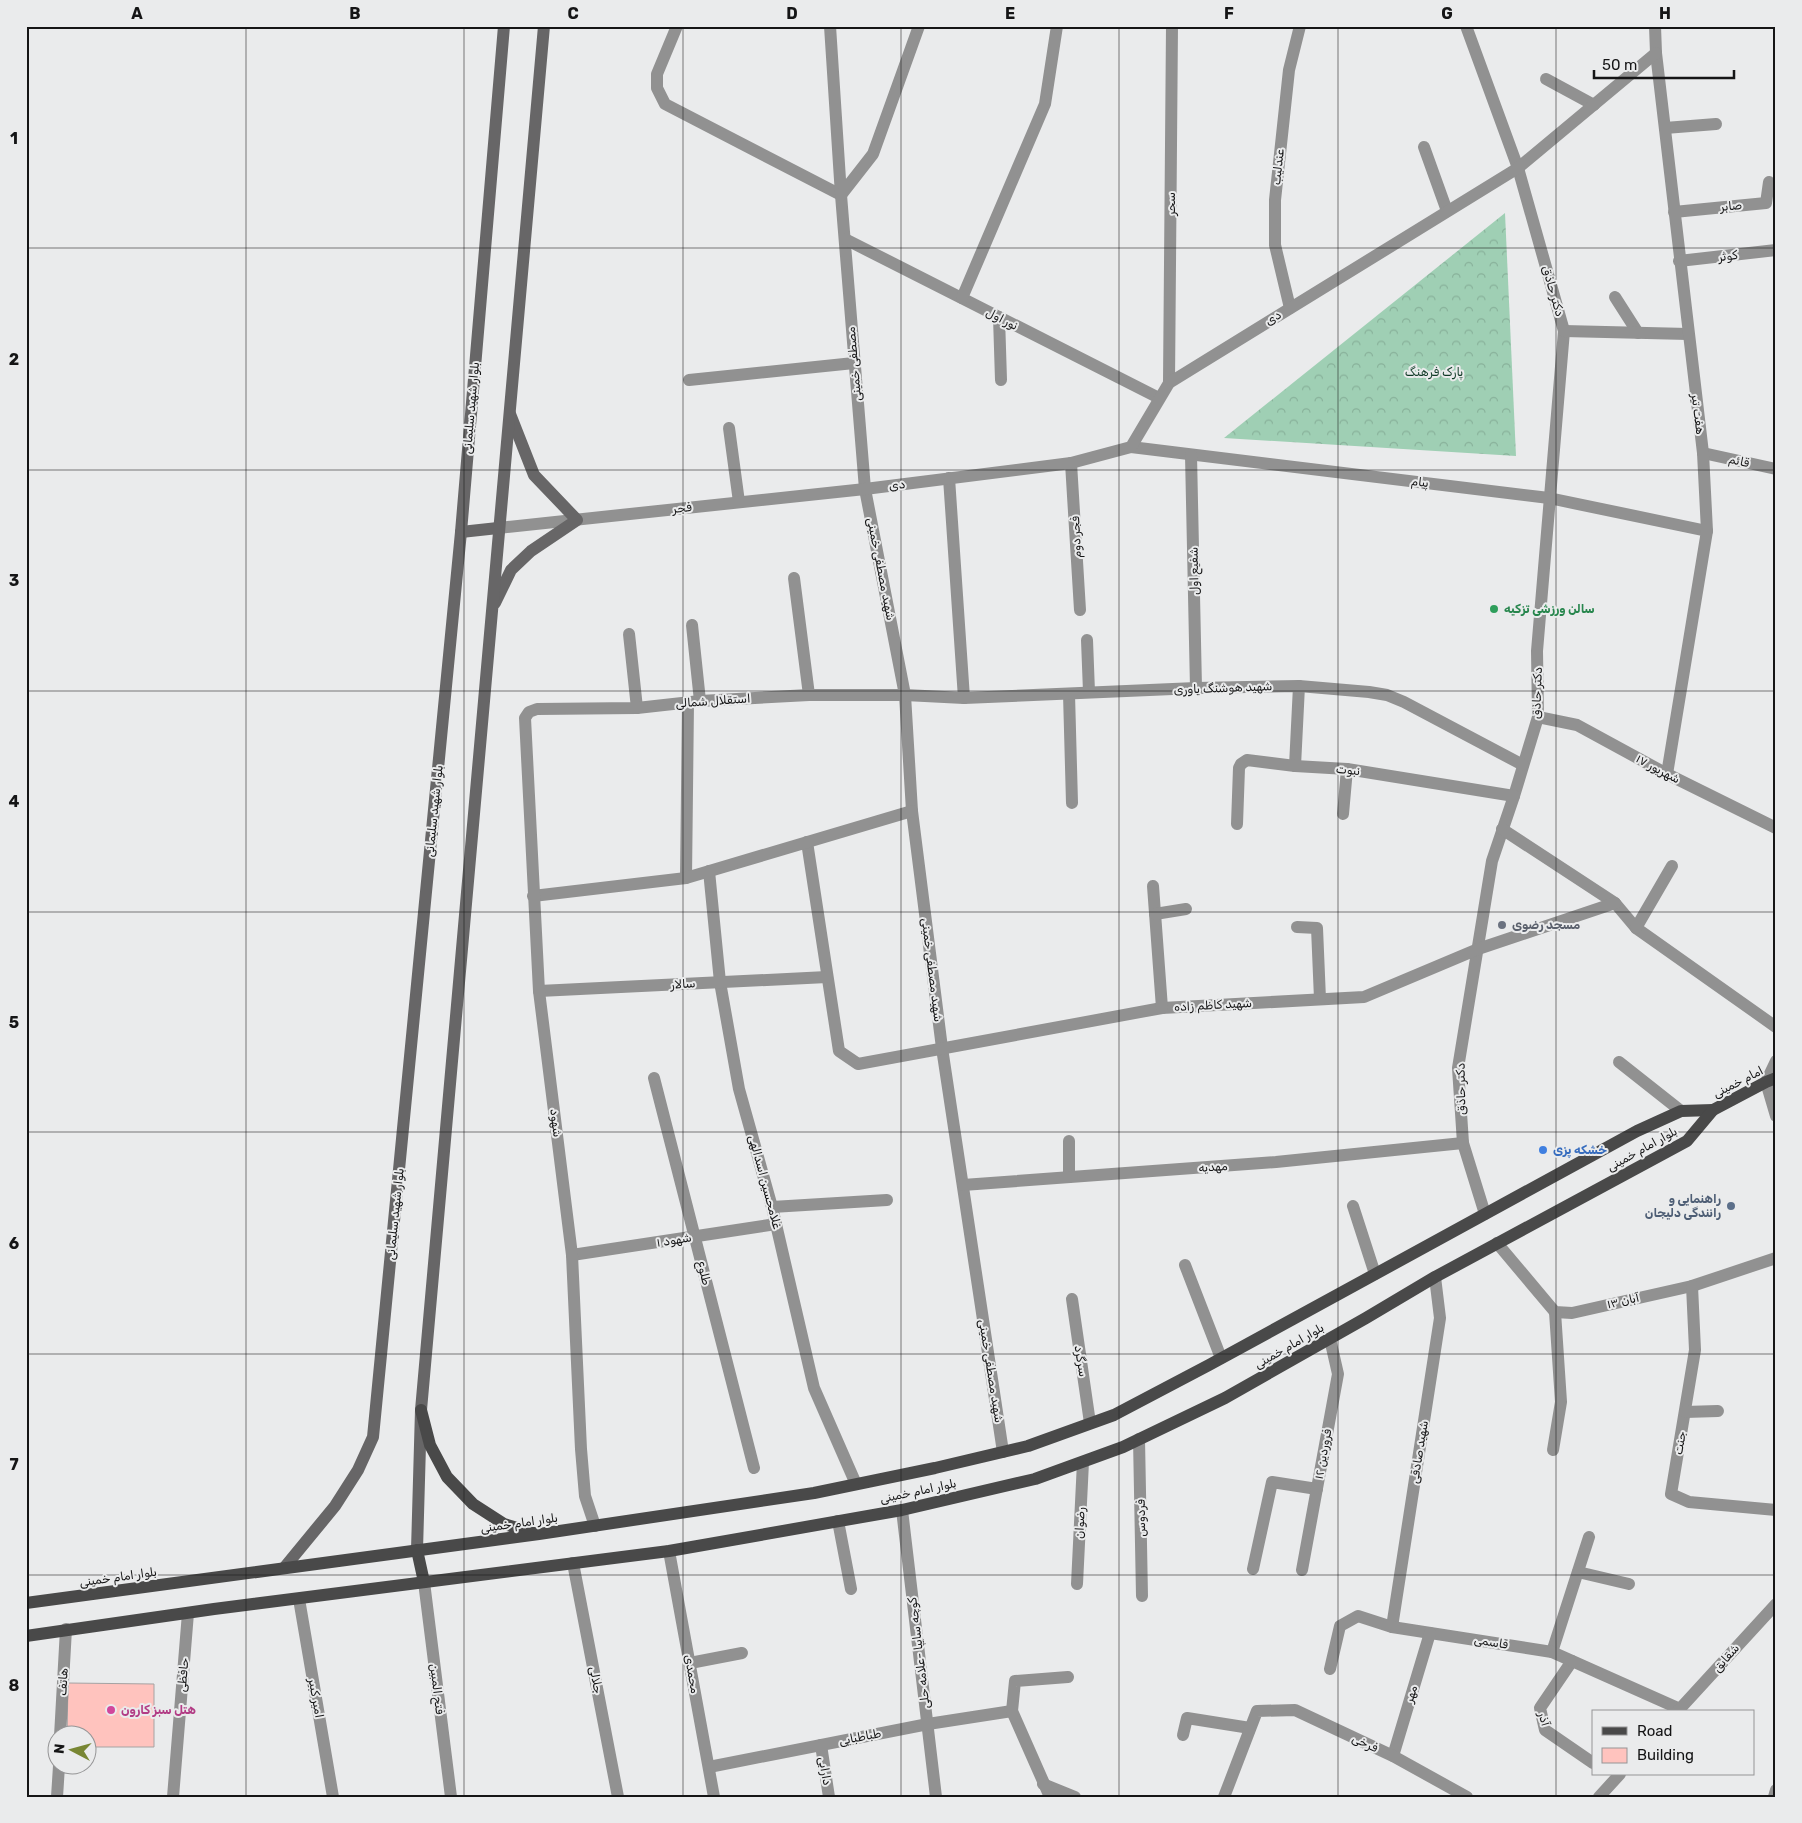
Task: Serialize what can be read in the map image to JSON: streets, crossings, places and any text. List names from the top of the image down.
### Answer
{
  "streets": {
    "main road": ["بلوار شهید سلیمانی", "امام خمینی", "بلوار امام خمینی"],
    "street": [
      "عندلیب",
      "سحر",
      "صابر",
      "کوثر",
      "دکتر حاذق",
      "دی",
      "نور اول",
      "مصطفی خمینی",
      "هفت تیر",
      "قائم",
      "پیام",
      "فجر",
      "فجر دوم",
      "شهید مصطفی خمینی",
      "شفیع اول",
      "شهید هوشنگ یاوری",
      "استقلال شمالی",
      "۱۷ شهریور",
      "نبوت",
      "سالار",
      "شهید کاظم زاده",
      "شهود",
      "مهدیه",
      "غلامحسین اسدالهی",
      "شهود ۱",
      "طلوع",
      "۱۳ آبان",
      "سرگرد",
      "جنت",
      "شهید صادقی",
      "۱۲ فروردین",
      "فردوس",
      "رضوان",
      "قاسمی",
      "کوچه سایپا -علامه حلی",
      "شقایق",
      "محمدی",
      "حافظی",
      "جلالی",
      "هاتف",
      "فتح المبین",
      "مهر",
      "امیر کبیر",
      "آذر",
      "طباطبایی",
      "فرخی",
      "دارابی"
    ]
  },
  "crossings": [
    ["عندلیب", "دی"],
    ["سحر", "دی"],
    ["صابر", "هفت تیر"],
    ["کوثر", "هفت تیر"],
    ["دکتر حاذق", "دی"],
    ["دکتر حاذق", "پیام"],
    ["دکتر حاذق", "شهید هوشنگ یاوری"],
    ["دکتر حاذق", "۱۷ شهریور"],
    ["دکتر حاذق", "نبوت"],
    ["دکتر حاذق", "شهید کاظم زاده"],
    ["دکتر حاذق", "بلوار امام خمینی"],
    ["دکتر حاذق", "مهدیه"],
    ["دی", "نور اول"],
    ["دی", "مصطفی خمینی"],
    ["دی", "هفت تیر"],
    ["دی", "پیام"],
    ["دی", "فجر"],
    ["دی", "فجر دوم"],
    ["دی", "شهید مصطفی خمینی"],
    ["نور اول", "مصطفی خمینی"],
    ["مصطفی خمینی", "فجر"],
    ["مصطفی خمینی", "شهید مصطفی خمینی"],
    ["بلوار شهید سلیمانی", "بلوار امام خمینی"],
    ["هفت تیر", "قائم"],
    ["هفت تیر", "پیام"],
    ["هفت تیر", "۱۷ شهریور"],
    ["پیام", "شفیع اول"],
    ["فجر", "شهید مصطفی خمینی"],
    ["شهید مصطفی خمینی", "شهید هوشنگ یاوری"],
    ["شهید مصطفی خمینی", "استقلال شمالی"],
    ["شهید مصطفی خمینی", "شهید کاظم زاده"],
    ["شهید مصطفی خمینی", "بلوار امام خمینی"],
    ["شهید مصطفی خمینی", "مهدیه"],
    ["شفیع اول", "شهید هوشنگ یاوری"],
    ["شهید هوشنگ یاوری", "استقلال شمالی"],
    ["استقلال شمالی", "شهود"],
    ["سالار", "شهید کاظم زاده"],
    ["سالار", "شهود"],
    ["سالار", "غلامحسین اسدالهی"],
    ["امام خمینی", "بلوار امام خمینی"],
    ["شهود", "بلوار امام خمینی"],
    ["شهود", "شهود ۱"],
    ["بلوار امام خمینی", "غلامحسین اسدالهی"],
    ["بلوار امام خمینی", "سرگرد"],
    ["بلوار امام خمینی", "شهید صادقی"],
    ["بلوار امام خمینی", "۱۲ فروردین"],
    ["بلوار امام خمینی", "فردوس"],
    ["بلوار امام خمینی", "رضوان"],
    ["بلوار امام خمینی", "کوچه سایپا -علامه حلی"],
    ["بلوار امام خمینی", "محمدی"],
    ["بلوار امام خمینی", "حافظی"],
    ["بلوار امام خمینی", "جلالی"],
    ["بلوار امام خمینی", "هاتف"],
    ["بلوار امام خمینی", "فتح المبین"],
    ["بلوار امام خمینی", "امیر کبیر"],
    ["غلامحسین اسدالهی", "شهود ۱"],
    ["شهود ۱", "طلوع"],
    ["۱۳ آبان", "جنت"],
    ["شهید صادقی", "قاسمی"],
    ["قاسمی", "شقایق"],
    ["قاسمی", "مهر"],
    ["قاسمی", "آذر"],
    ["کوچه سایپا -علامه حلی", "طباطبایی"],
    ["محمدی", "طباطبایی"],
    ["مهر", "فرخی"],
    ["طباطبایی", "دارابی"]
  ],
  "parks": ["پارک فرهنگ"],
  "places": [
    "سالن ورزشی تزکیه",
    "مسجد رضوی",
    "خشکه پزی",
    "راهنمایی و رانندگی دلیجان",
    "هتل سبز کارون"
  ],
  "legend": ["Road", "Building"],
  "scale_bar": "50 m",
  "north": "left",
  "grid": {
    "columns": [
      "A",
      "B",
      "C",
      "D",
      "E",
      "F",
      "G",
      "H"
    ],
    "rows": [
      "1",
      "2",
      "3",
      "4",
      "5",
      "6",
      "7",
      "8"
    ]
  }
}
